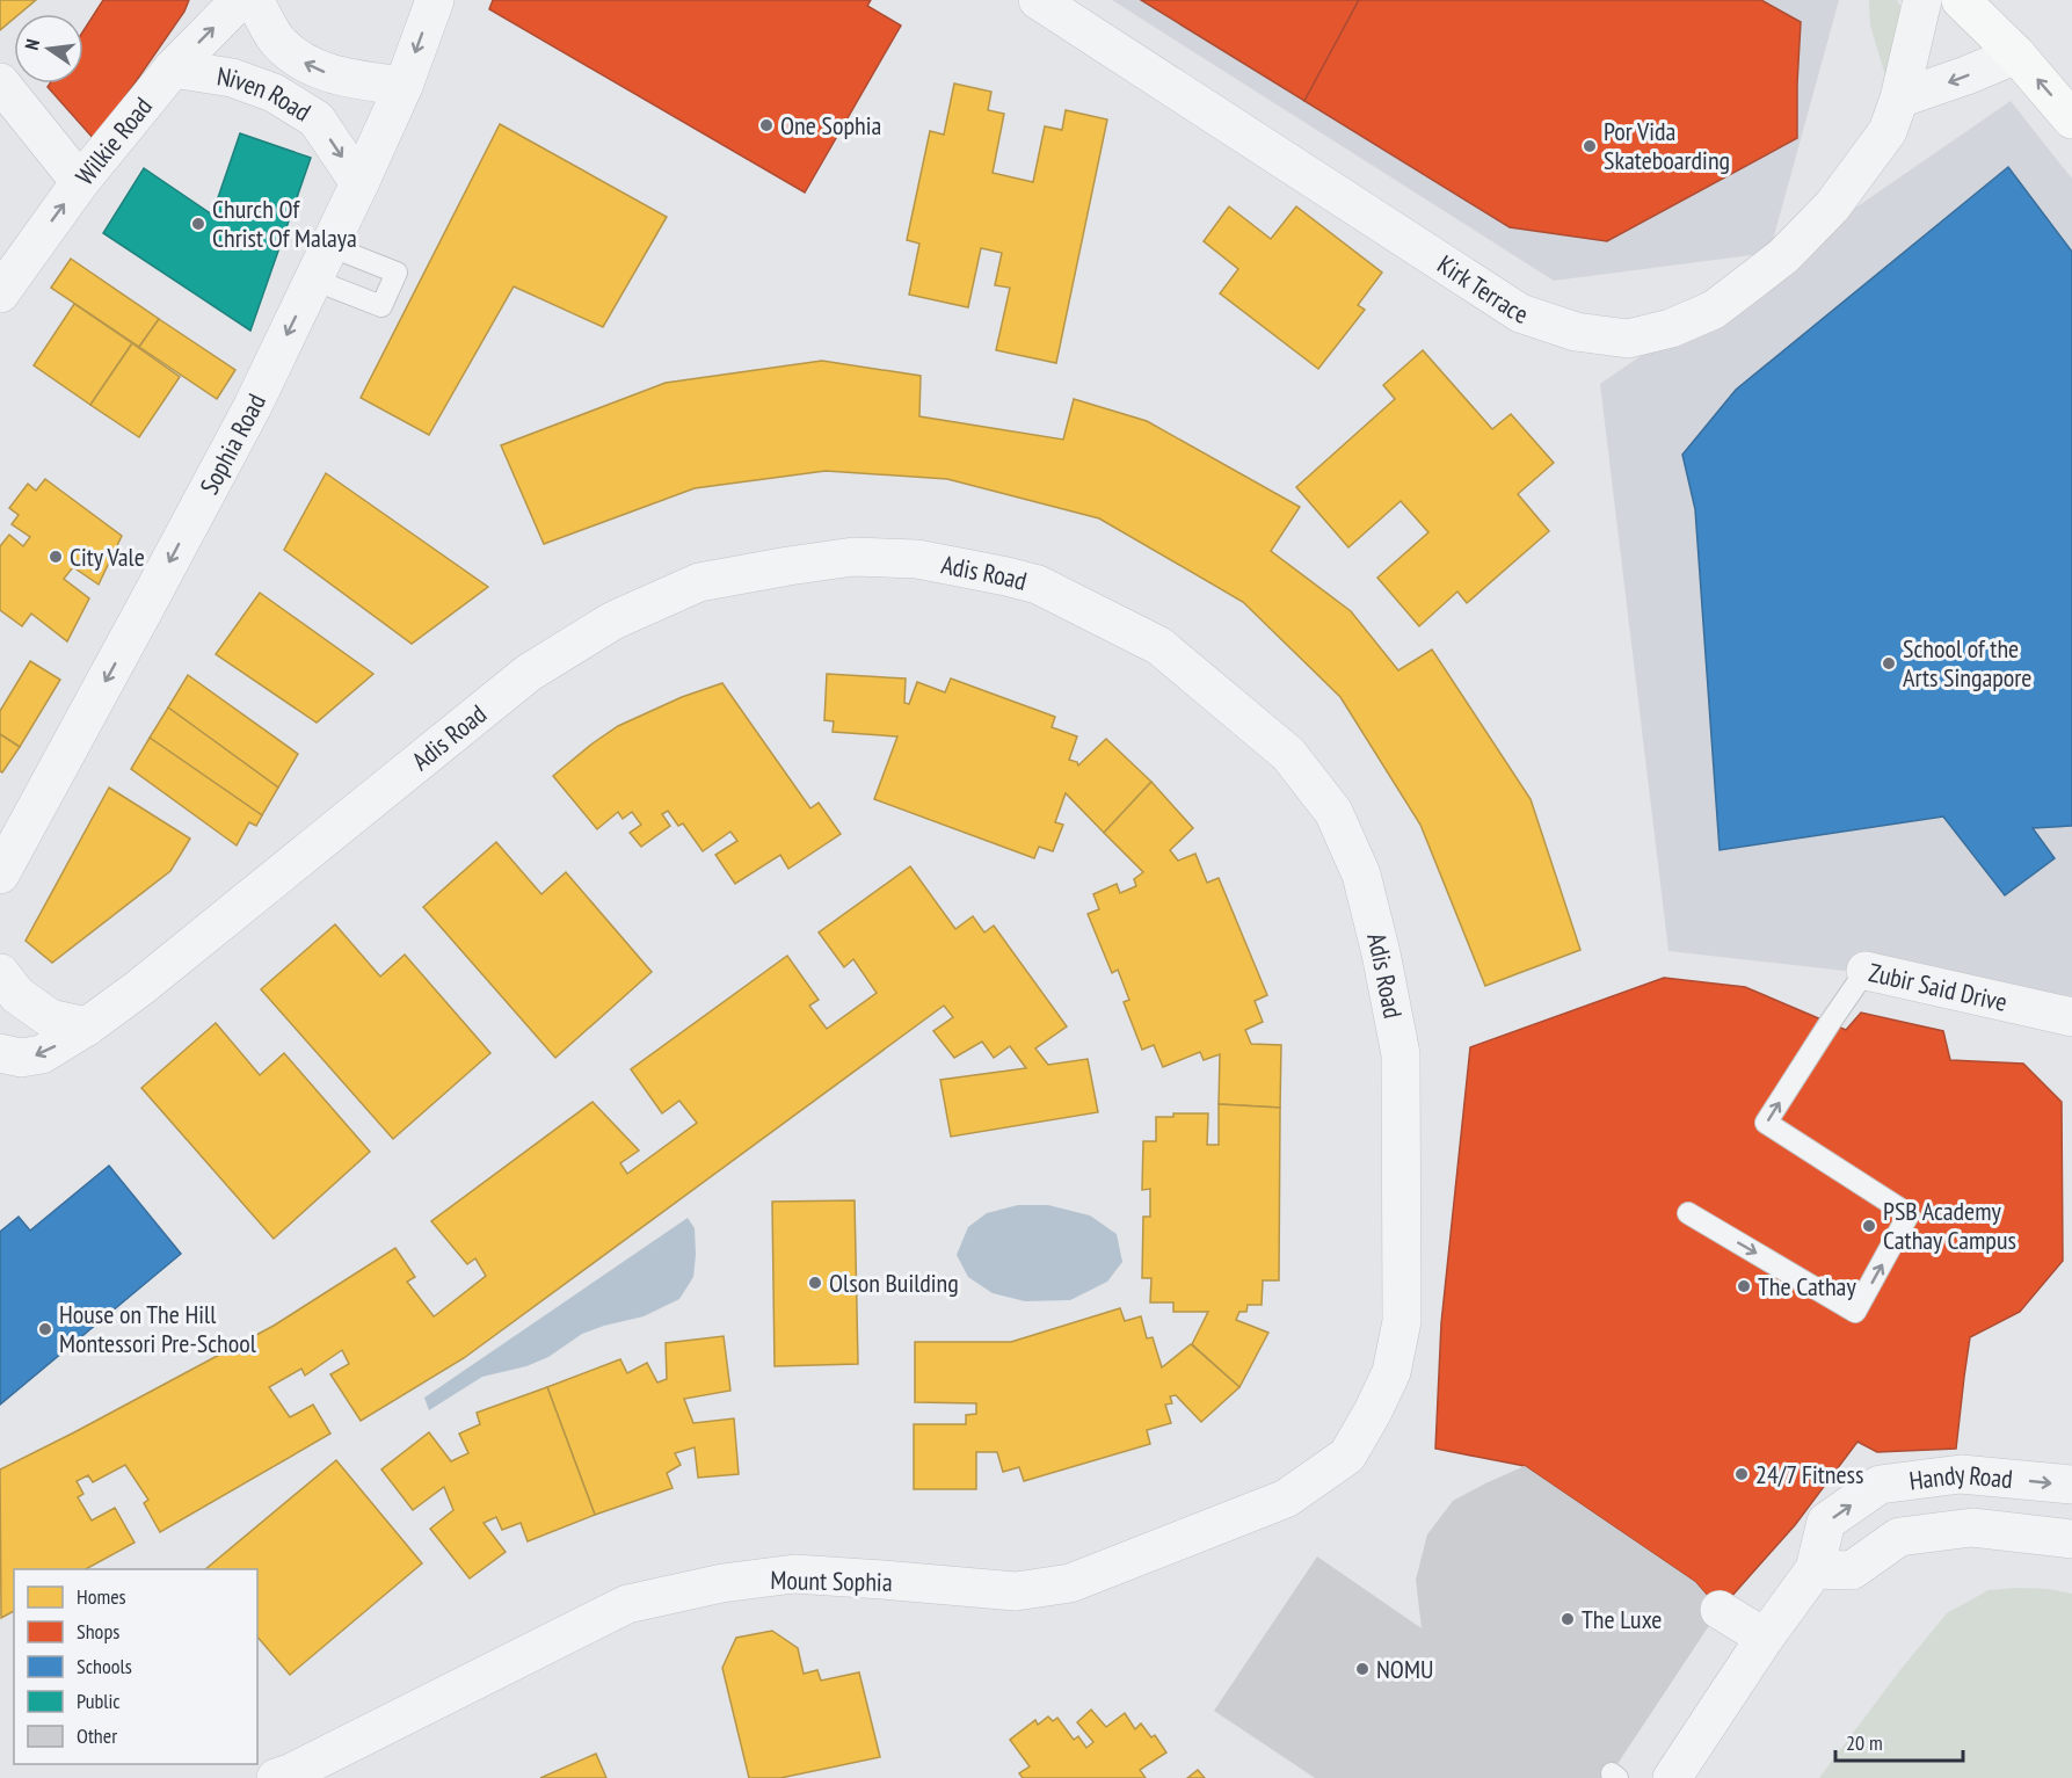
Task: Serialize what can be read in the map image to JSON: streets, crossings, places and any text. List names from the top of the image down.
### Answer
{
  "streets": {
    "street": [
      "Niven Road",
      "Wilkie Road",
      "Kirk Terrace",
      "Sophia Road",
      "Adis Road",
      "Zubir Said Drive",
      "Handy Road",
      "Mount Sophia"
    ]
  },
  "crossings": [
    ["Niven Road", "Wilkie Road"],
    ["Niven Road", "Sophia Road"],
    ["Adis Road", "Mount Sophia"]
  ],
  "one_way": ["Wilkie Road", "Sophia Road"],
  "places": [
    "One Sophia",
    "Por Vida Skateboarding",
    "Church Of Christ Of Malaya",
    "City Vale",
    "School of the Arts Singapore",
    "PSB Academy Cathay Campus",
    "Olson Building",
    "The Cathay",
    "House on The Hill Montessori Pre-School",
    "24/7 Fitness",
    "The Luxe",
    "NOMU"
  ],
  "legend": [
    "Homes",
    "Shops",
    "Schools",
    "Public",
    "Other"
  ],
  "scale_bar": "20 m",
  "north": "left"
}
